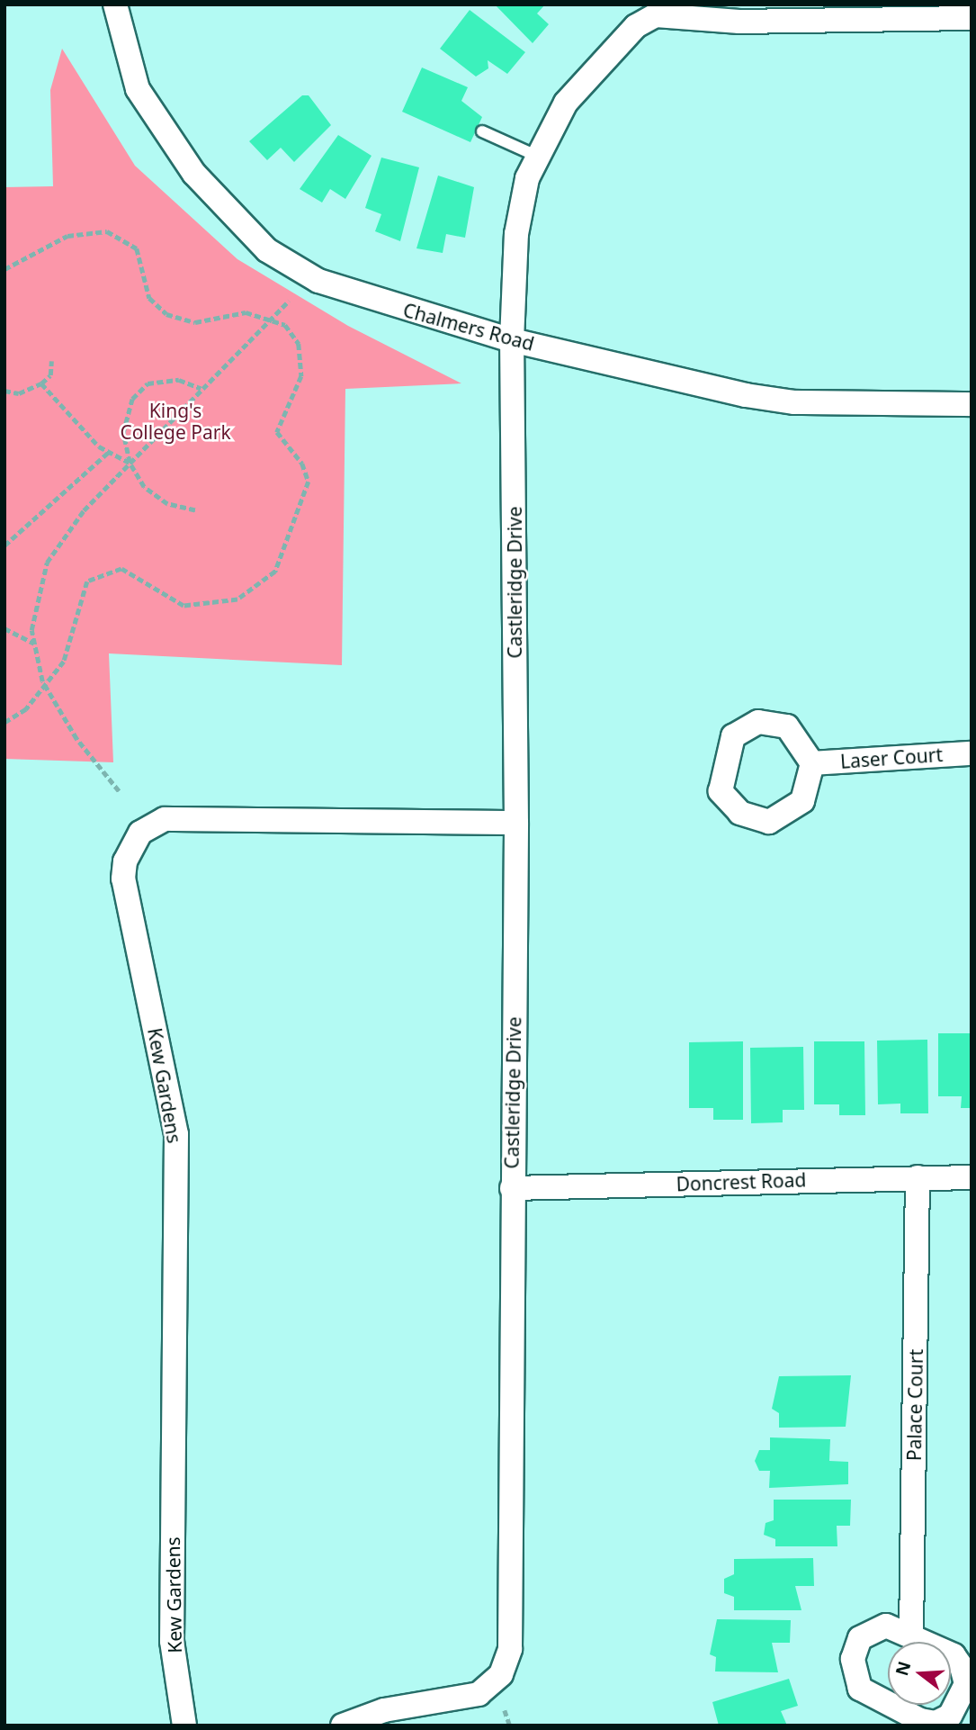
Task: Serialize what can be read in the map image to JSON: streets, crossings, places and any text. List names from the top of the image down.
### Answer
{
  "streets": {
    "street": [
      "Chalmers Road",
      "Castleridge Drive",
      "Laser Court",
      "Kew Gardens",
      "Doncrest Road",
      "Palace Court"
    ]
  },
  "crossings": [
    ["Chalmers Road", "Castleridge Drive"],
    ["Castleridge Drive", "Kew Gardens"],
    ["Castleridge Drive", "Doncrest Road"],
    ["Doncrest Road", "Palace Court"]
  ],
  "parks": ["King's College Park"],
  "north": "left"
}
